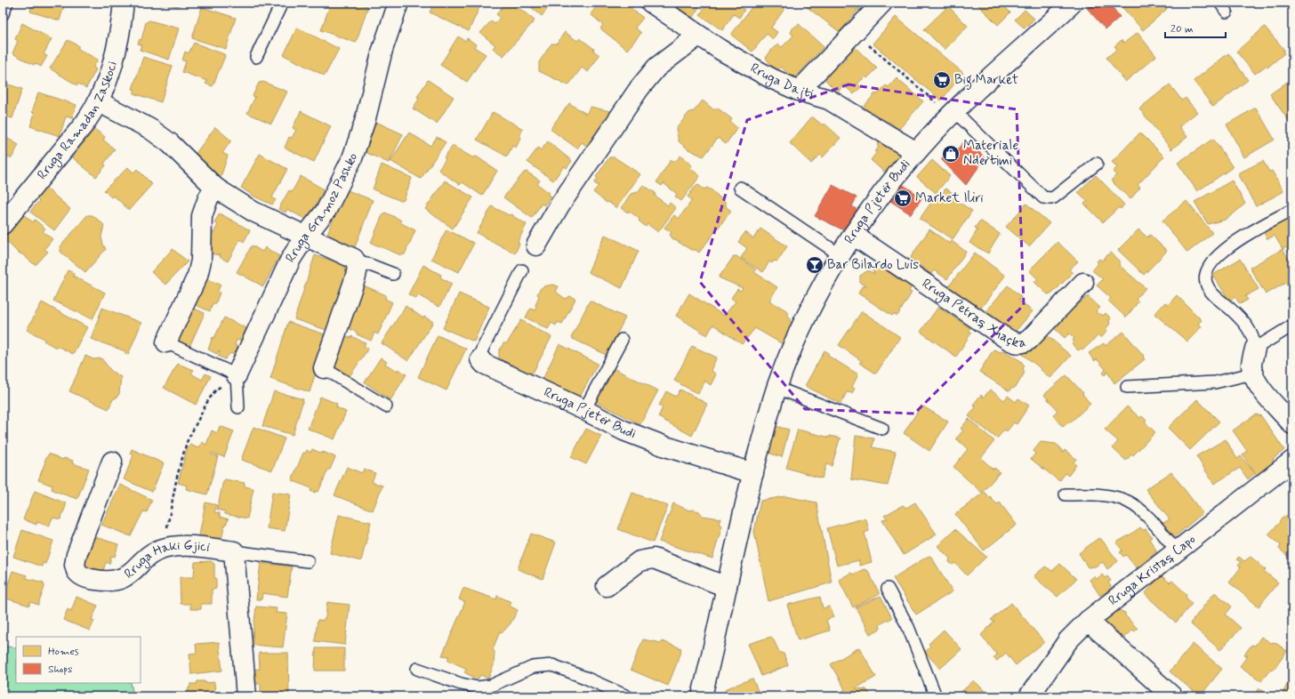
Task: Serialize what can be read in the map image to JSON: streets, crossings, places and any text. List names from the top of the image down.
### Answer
{
  "streets": {
    "street": [
      "Rruga Dajti",
      "Rruga Ramadan Zaskoci",
      "Rruga Pjetër Budi",
      "Rruga Gramoz Pashko",
      "Rruga Petraq Xhaçka",
      "Rruga Haki Gjici",
      "Rruga Kristaq Capo"
    ]
  },
  "crossings": [
    ["Rruga Dajti", "Rruga Pjetër Budi"],
    ["Rruga Pjetër Budi", "Rruga Petraq Xhaçka"]
  ],
  "places": {
    "supermarket": ["Big Market", "Market Iliri"],
    "shop": ["Materiale Ndërtimi"],
    "bar": ["Bar Bilardo Luis"]
  },
  "legend": ["Homes", "Shops"],
  "scale_bar": "20 m"
}
